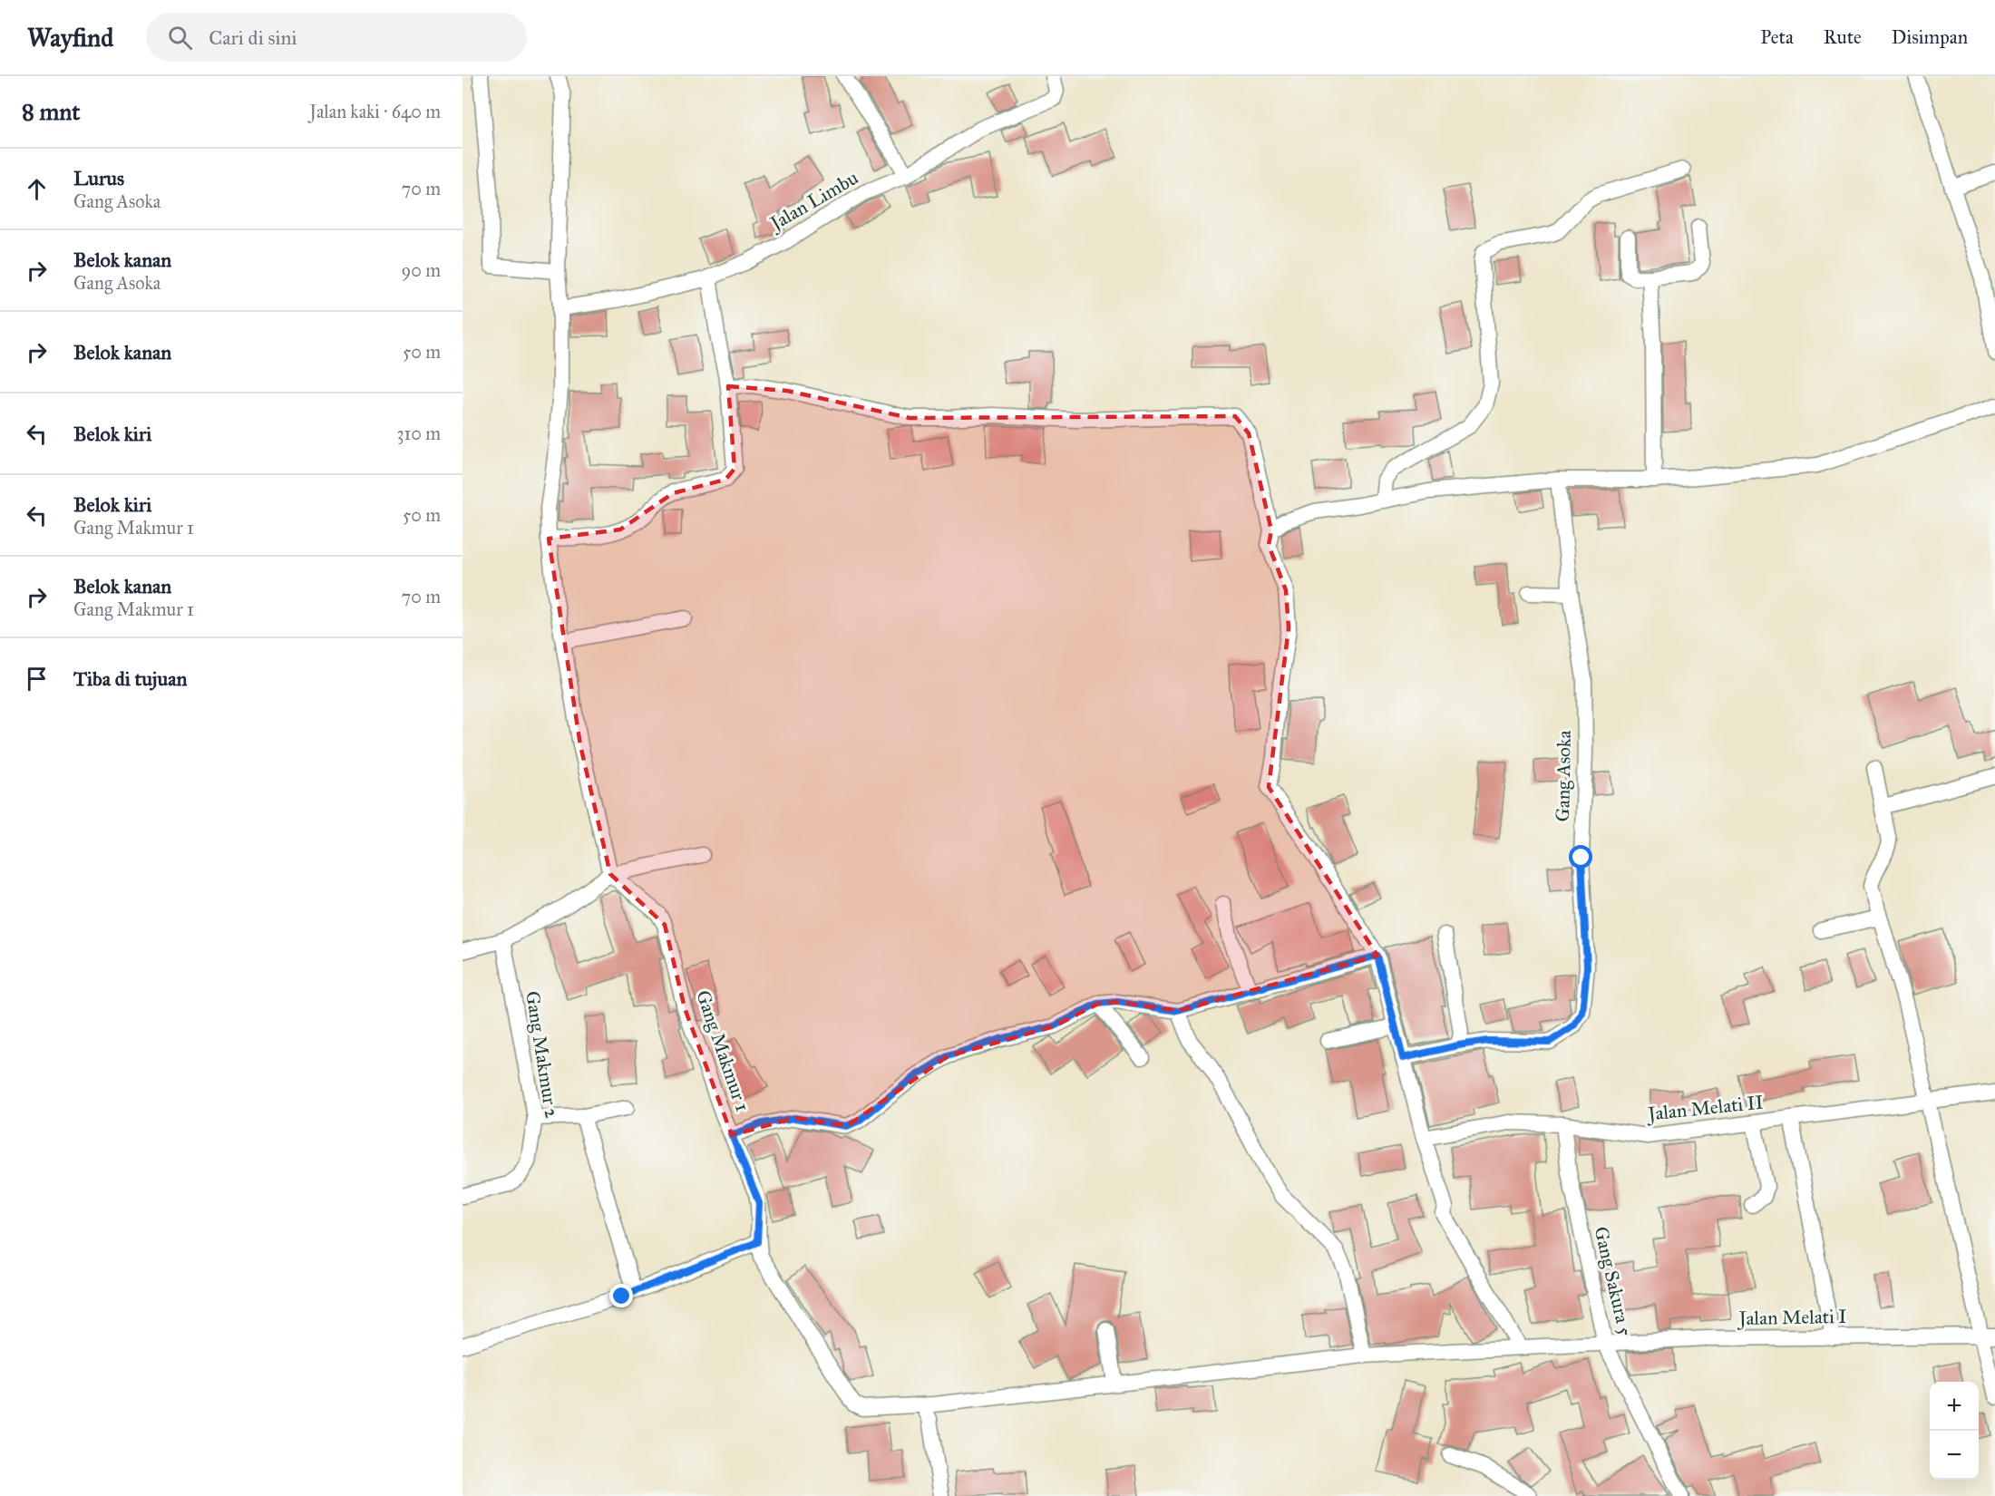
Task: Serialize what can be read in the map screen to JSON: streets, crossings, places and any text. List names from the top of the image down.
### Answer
{
  "streets": {
    "street": [
      "Jalan Limbu",
      "Gang Asoka",
      "Gang Makmur 1",
      "Gang Makmur 2",
      "Jalan Melati II",
      "Gang Sakura 5",
      "Jalan Melati I"
    ]
  },
  "crossings": [
    ["Gang Makmur 1", "Jalan Melati I"],
    ["Jalan Melati II", "Gang Sakura 5"],
    ["Gang Sakura 5", "Jalan Melati I"]
  ],
  "page": {
    "header": "Wayfind",
    "search": "Cari di sini",
    "nav": ["Peta", "Rute", "Disimpan"],
    "heading": ["8 mnt", "Jalan kaki · 640 m"],
    "list": [
      ["Lurus", "Gang Asoka", "70 m"],
      ["Belok kanan", "Gang Asoka", "90 m"],
      ["Belok kanan", "50 m"],
      ["Belok kiri", "310 m"],
      ["Belok kiri", "Gang Makmur 1", "50 m"],
      ["Belok kanan", "Gang Makmur 1", "70 m"],
      "Tiba di tujuan"
    ],
    "map_buttons": ["+", "−"]
  }
}
